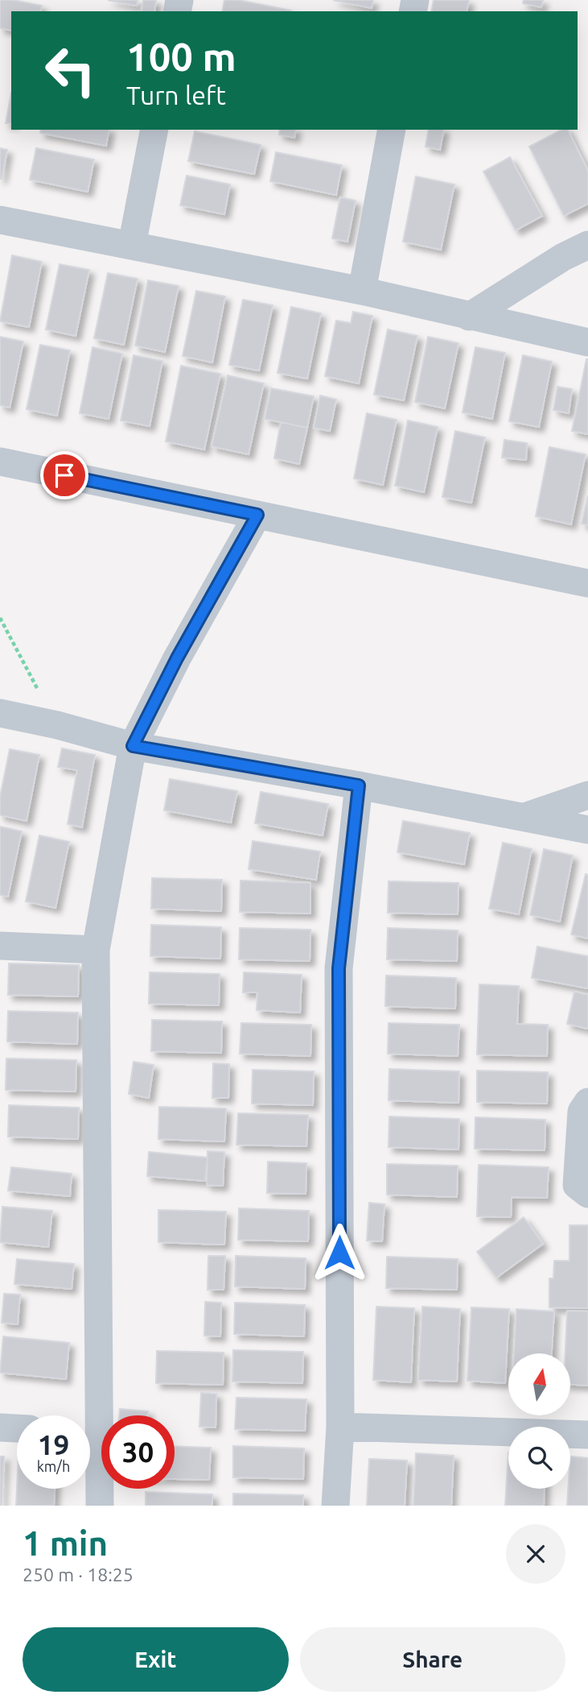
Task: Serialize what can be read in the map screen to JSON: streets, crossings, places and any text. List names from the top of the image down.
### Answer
{
  "north": "top",
  "page": {
    "turn": ["100 m", "Turn left"],
    "speed": "19 km/h",
    "limit": "30",
    "heading": ["1 min", "250 m · 18:25"],
    "buttons": ["Exit", "Share"]
  }
}
